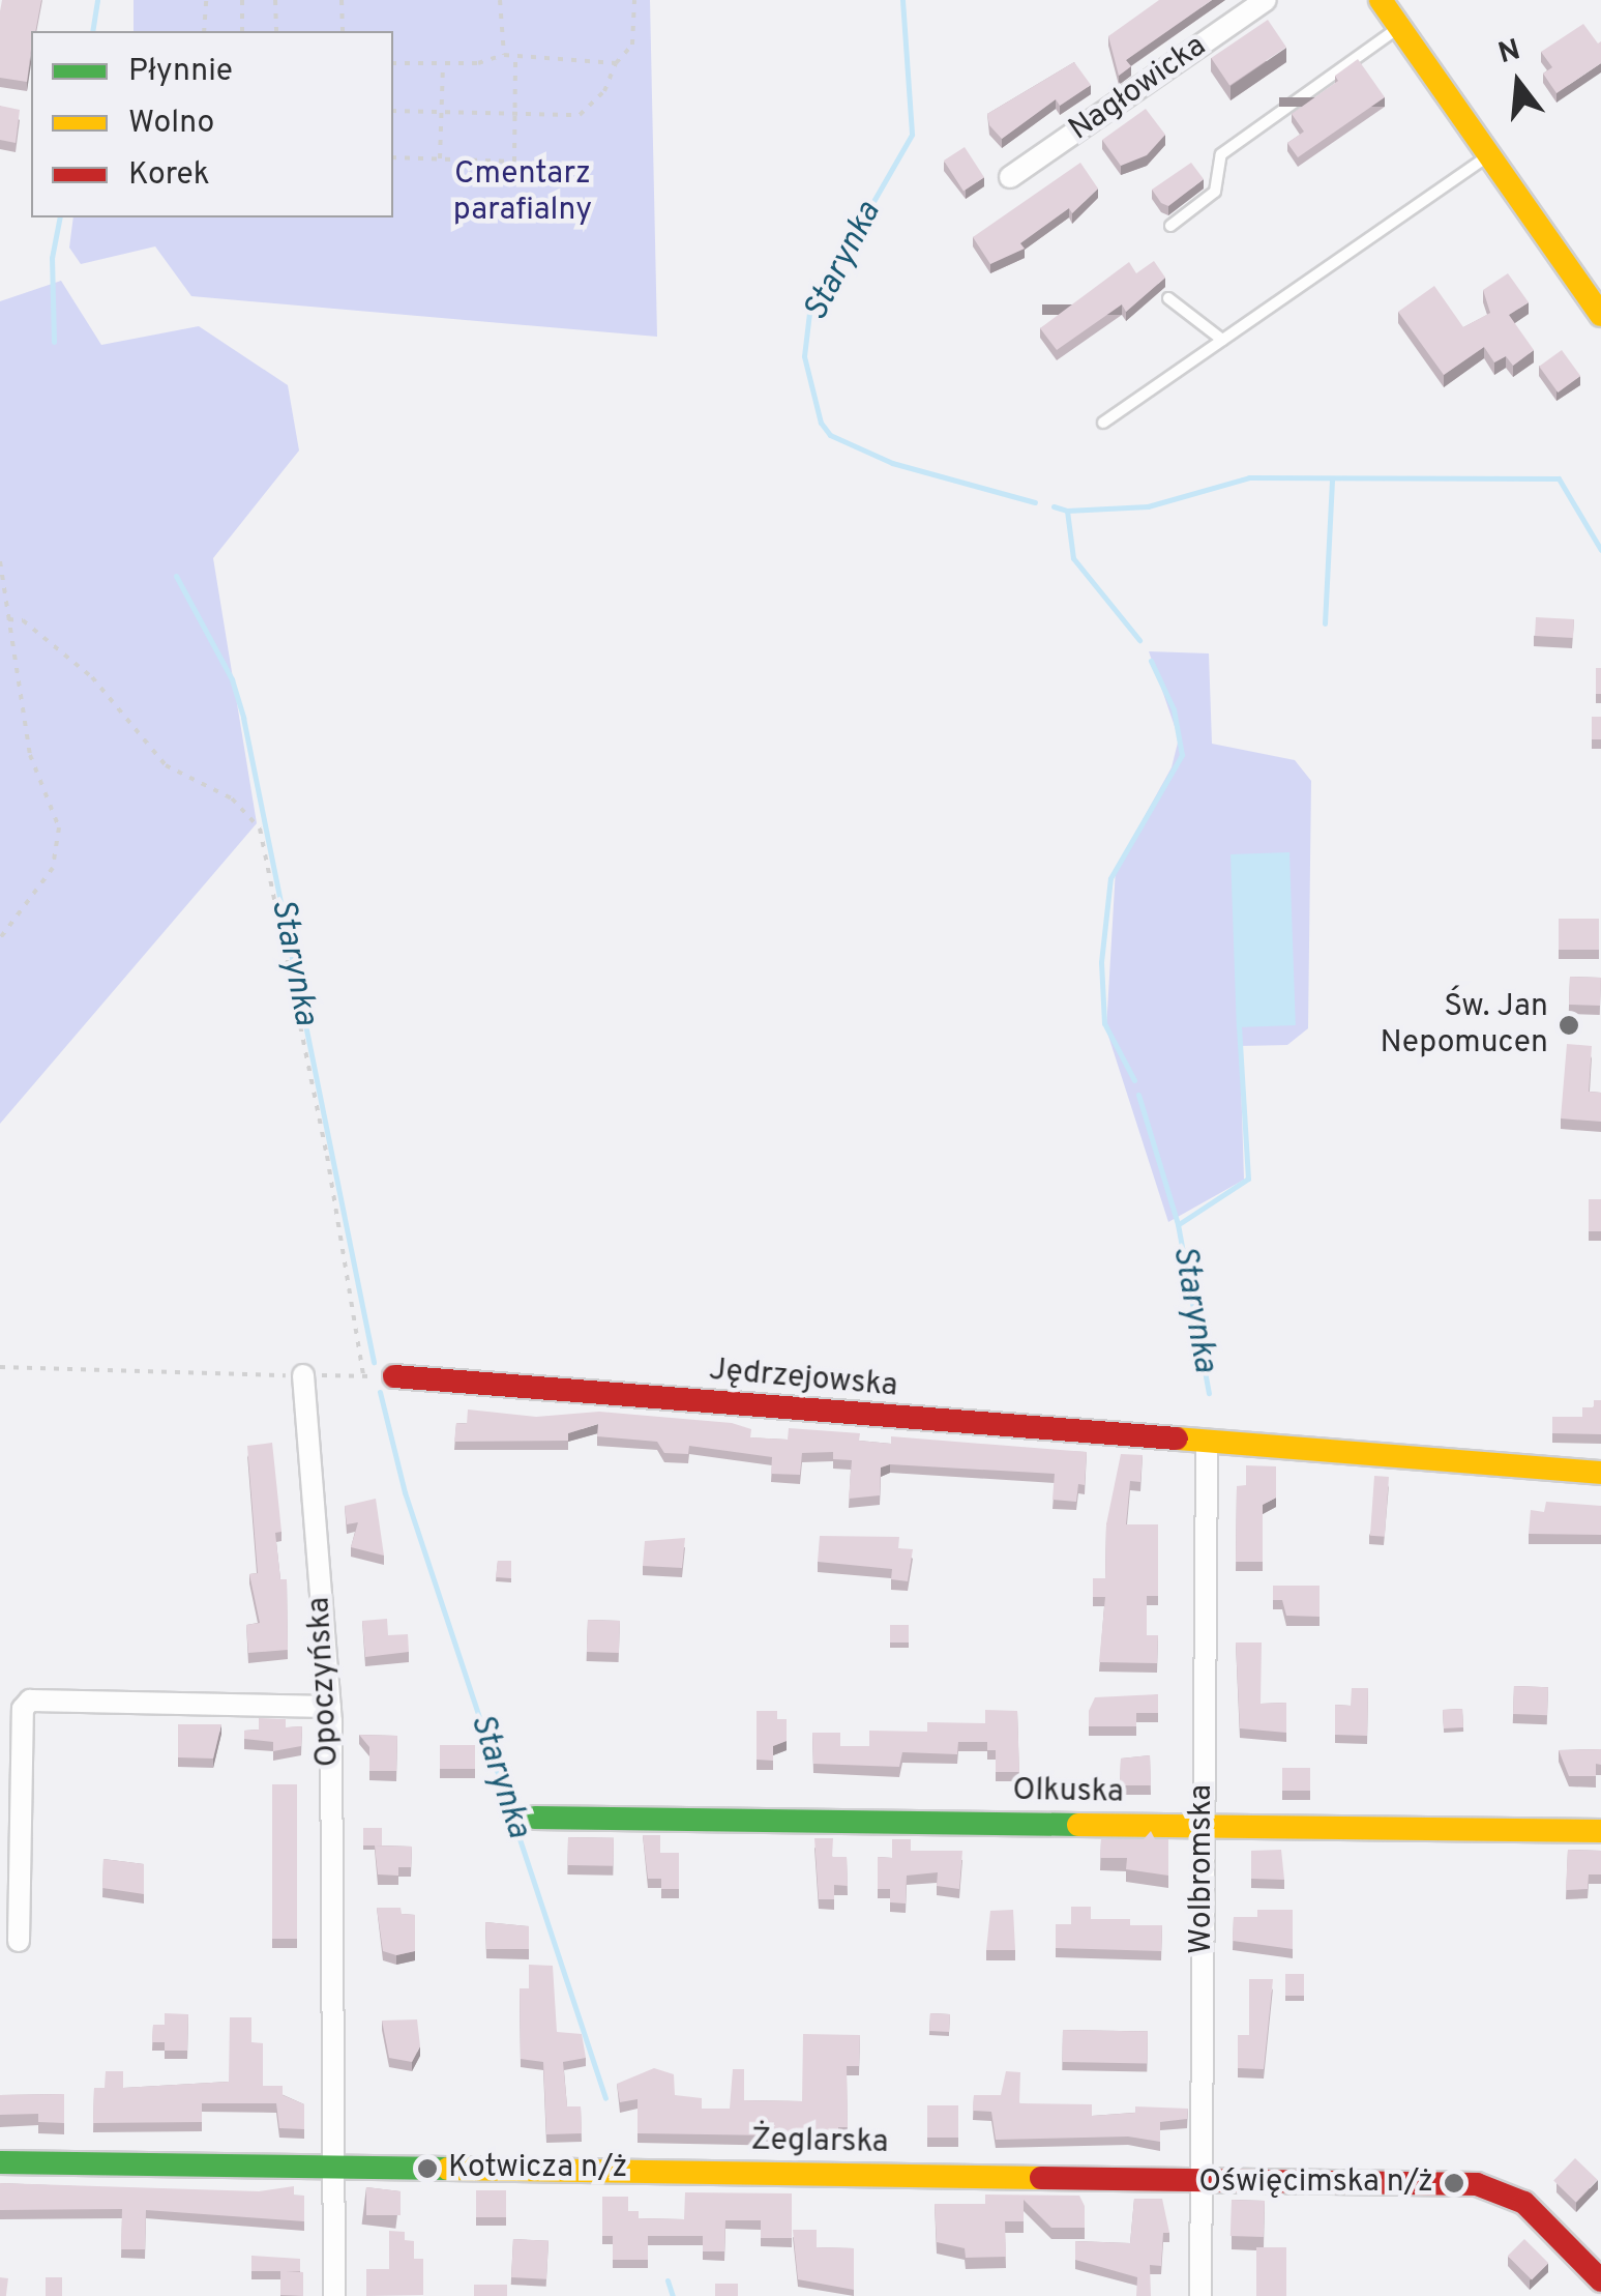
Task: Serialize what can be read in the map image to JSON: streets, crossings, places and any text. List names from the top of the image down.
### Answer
{
  "streets": {
    "street": [
      "Nagłowicka",
      "Jędrzejowska",
      "Opoczyńska",
      "Olkuska",
      "Wolbromska",
      "Żeglarska"
    ]
  },
  "crossings": [
    ["Jędrzejowska", "Wolbromska"],
    ["Opoczyńska", "Żeglarska"],
    ["Olkuska", "Wolbromska"],
    ["Wolbromska", "Żeglarska"]
  ],
  "water": ["Starynka"],
  "parks": ["Cmentarz parafialny"],
  "places": ["Św. Jan Nepomucen", "Kotwicza n/ż", "Oświęcimska n/ż"],
  "legend": ["Płynnie", "Wolno", "Korek"],
  "north": "top"
}
